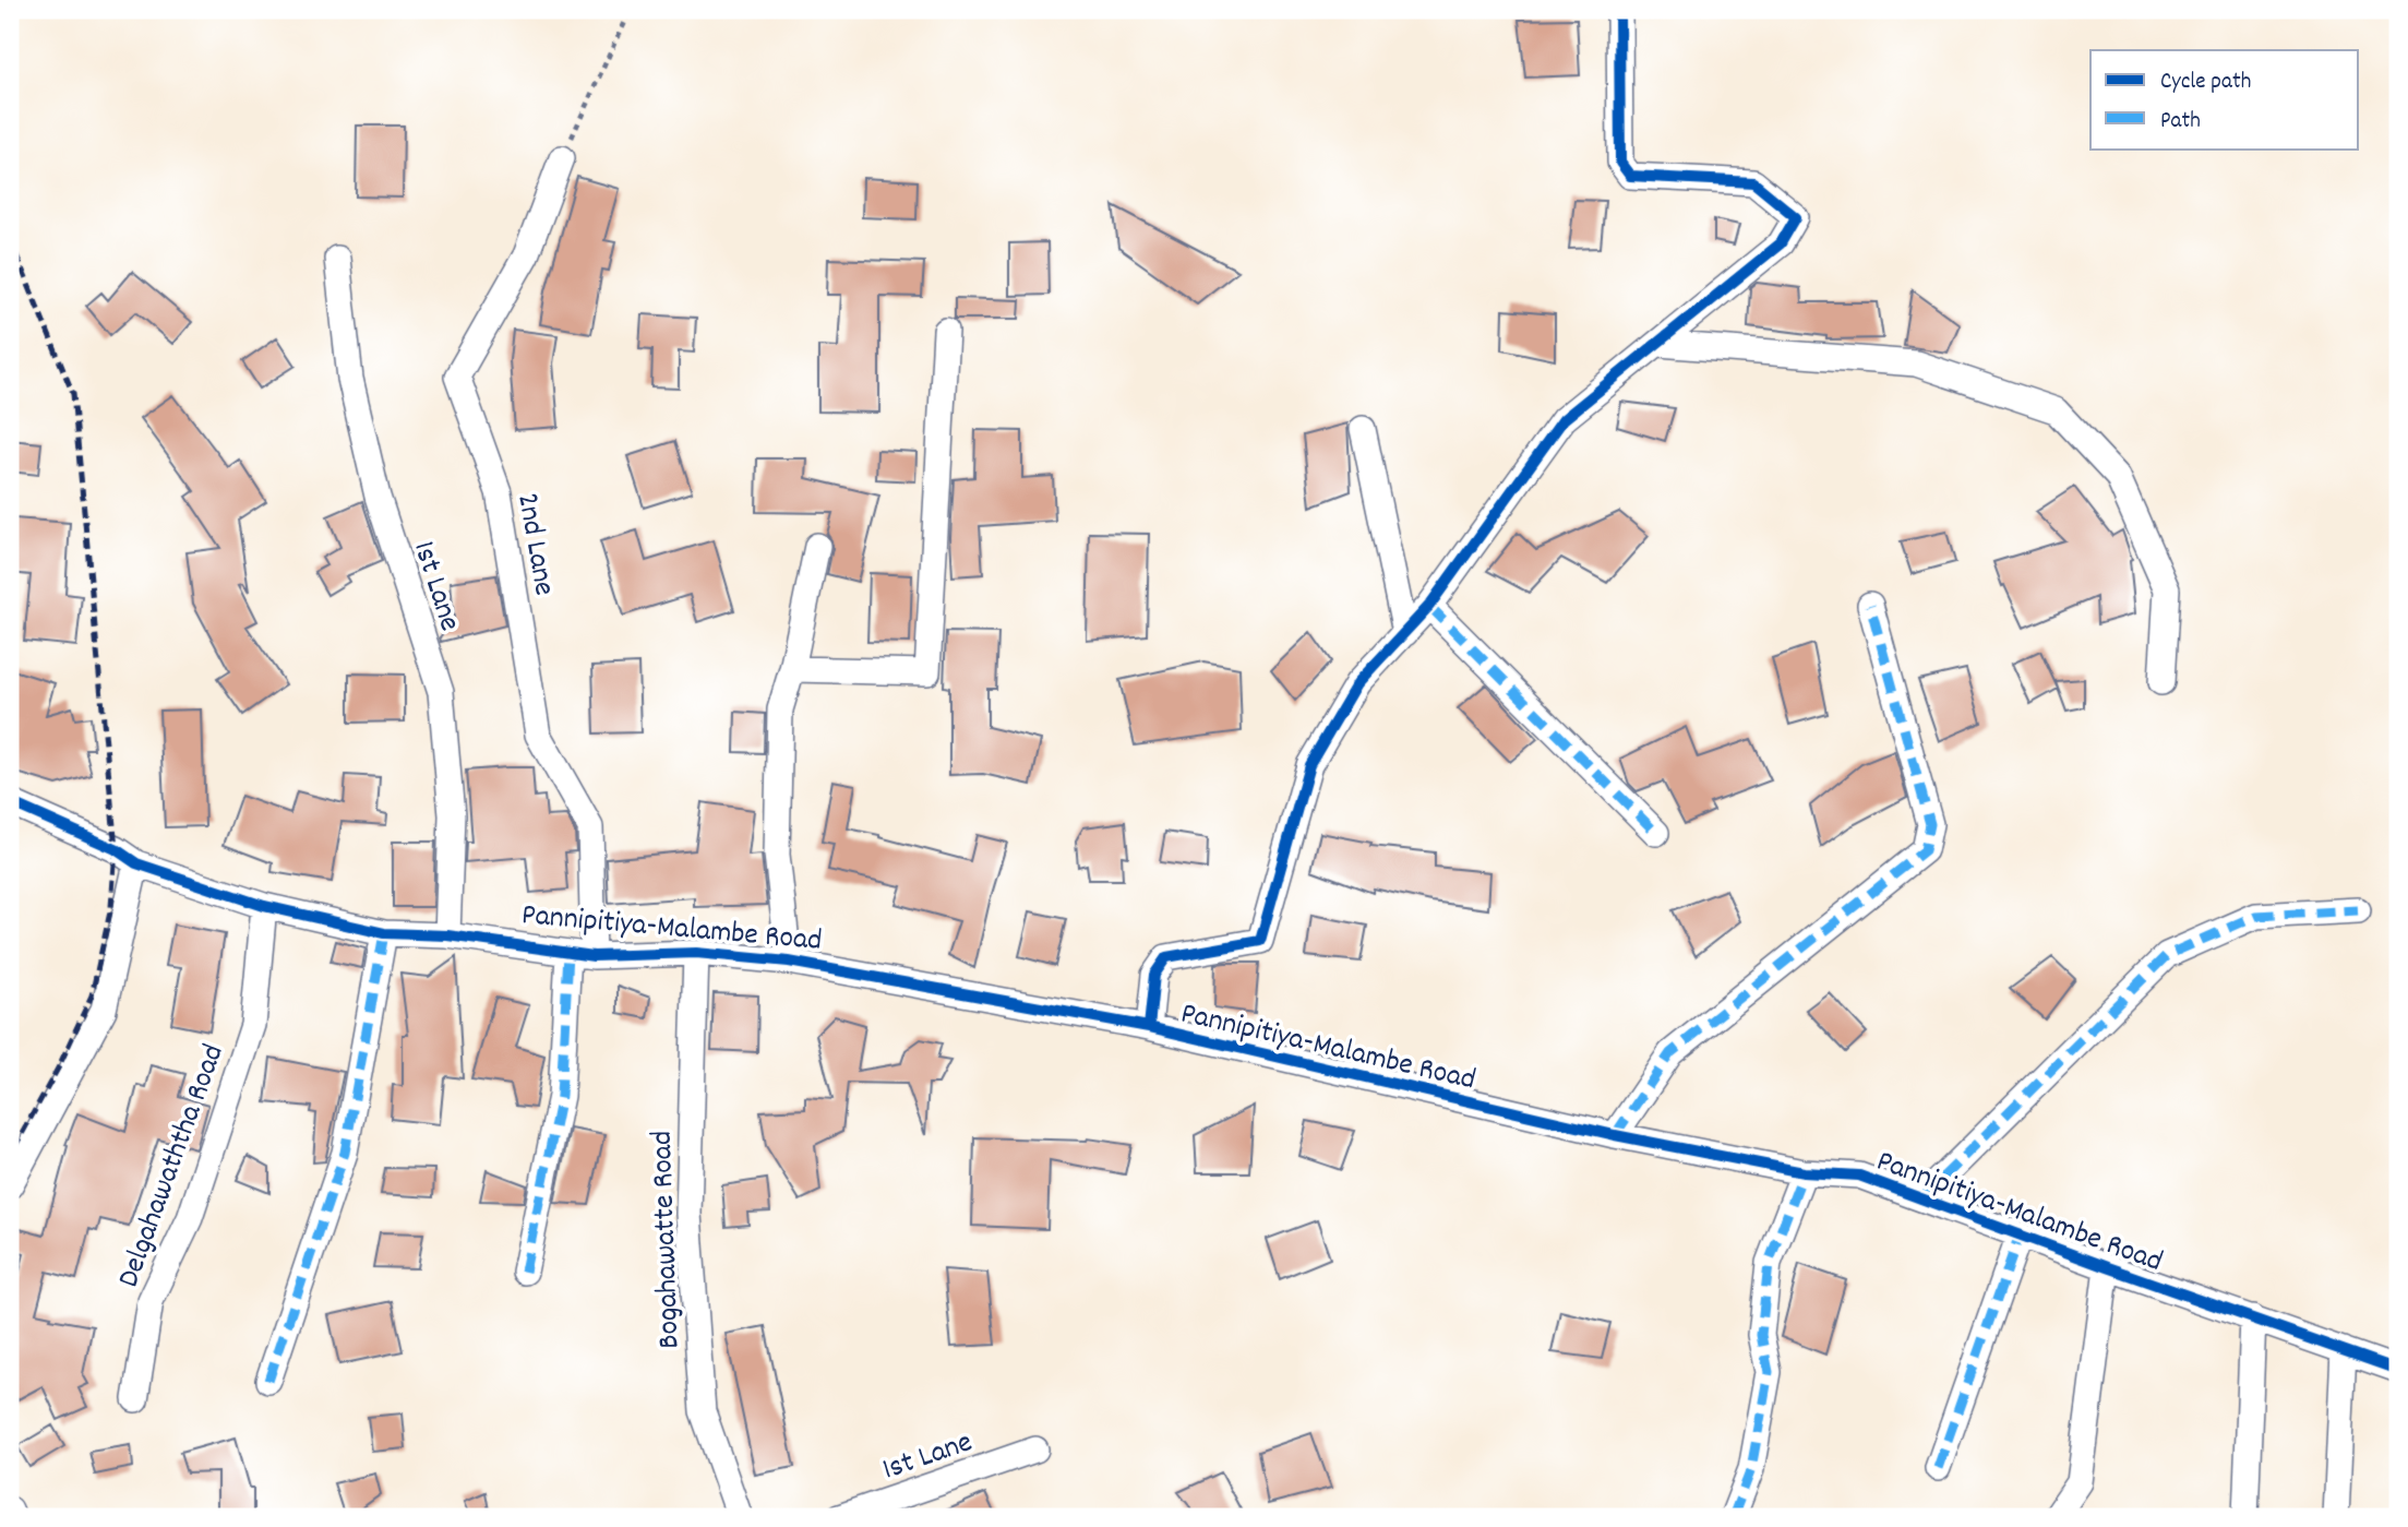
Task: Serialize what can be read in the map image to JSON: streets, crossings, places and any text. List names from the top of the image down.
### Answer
{
  "streets": {
    "street": [
      "2nd Lane",
      "1st Lane",
      "Pannipitiya-Malambe Road",
      "Delgahawaththa Road",
      "Bogahawatte Road"
    ]
  },
  "crossings": [
    ["2nd Lane", "Pannipitiya-Malambe Road"],
    ["1st Lane", "Pannipitiya-Malambe Road"],
    ["Pannipitiya-Malambe Road", "Delgahawaththa Road"],
    ["Pannipitiya-Malambe Road", "Bogahawatte Road"]
  ],
  "legend": ["Cycle path", "Path"]
}
